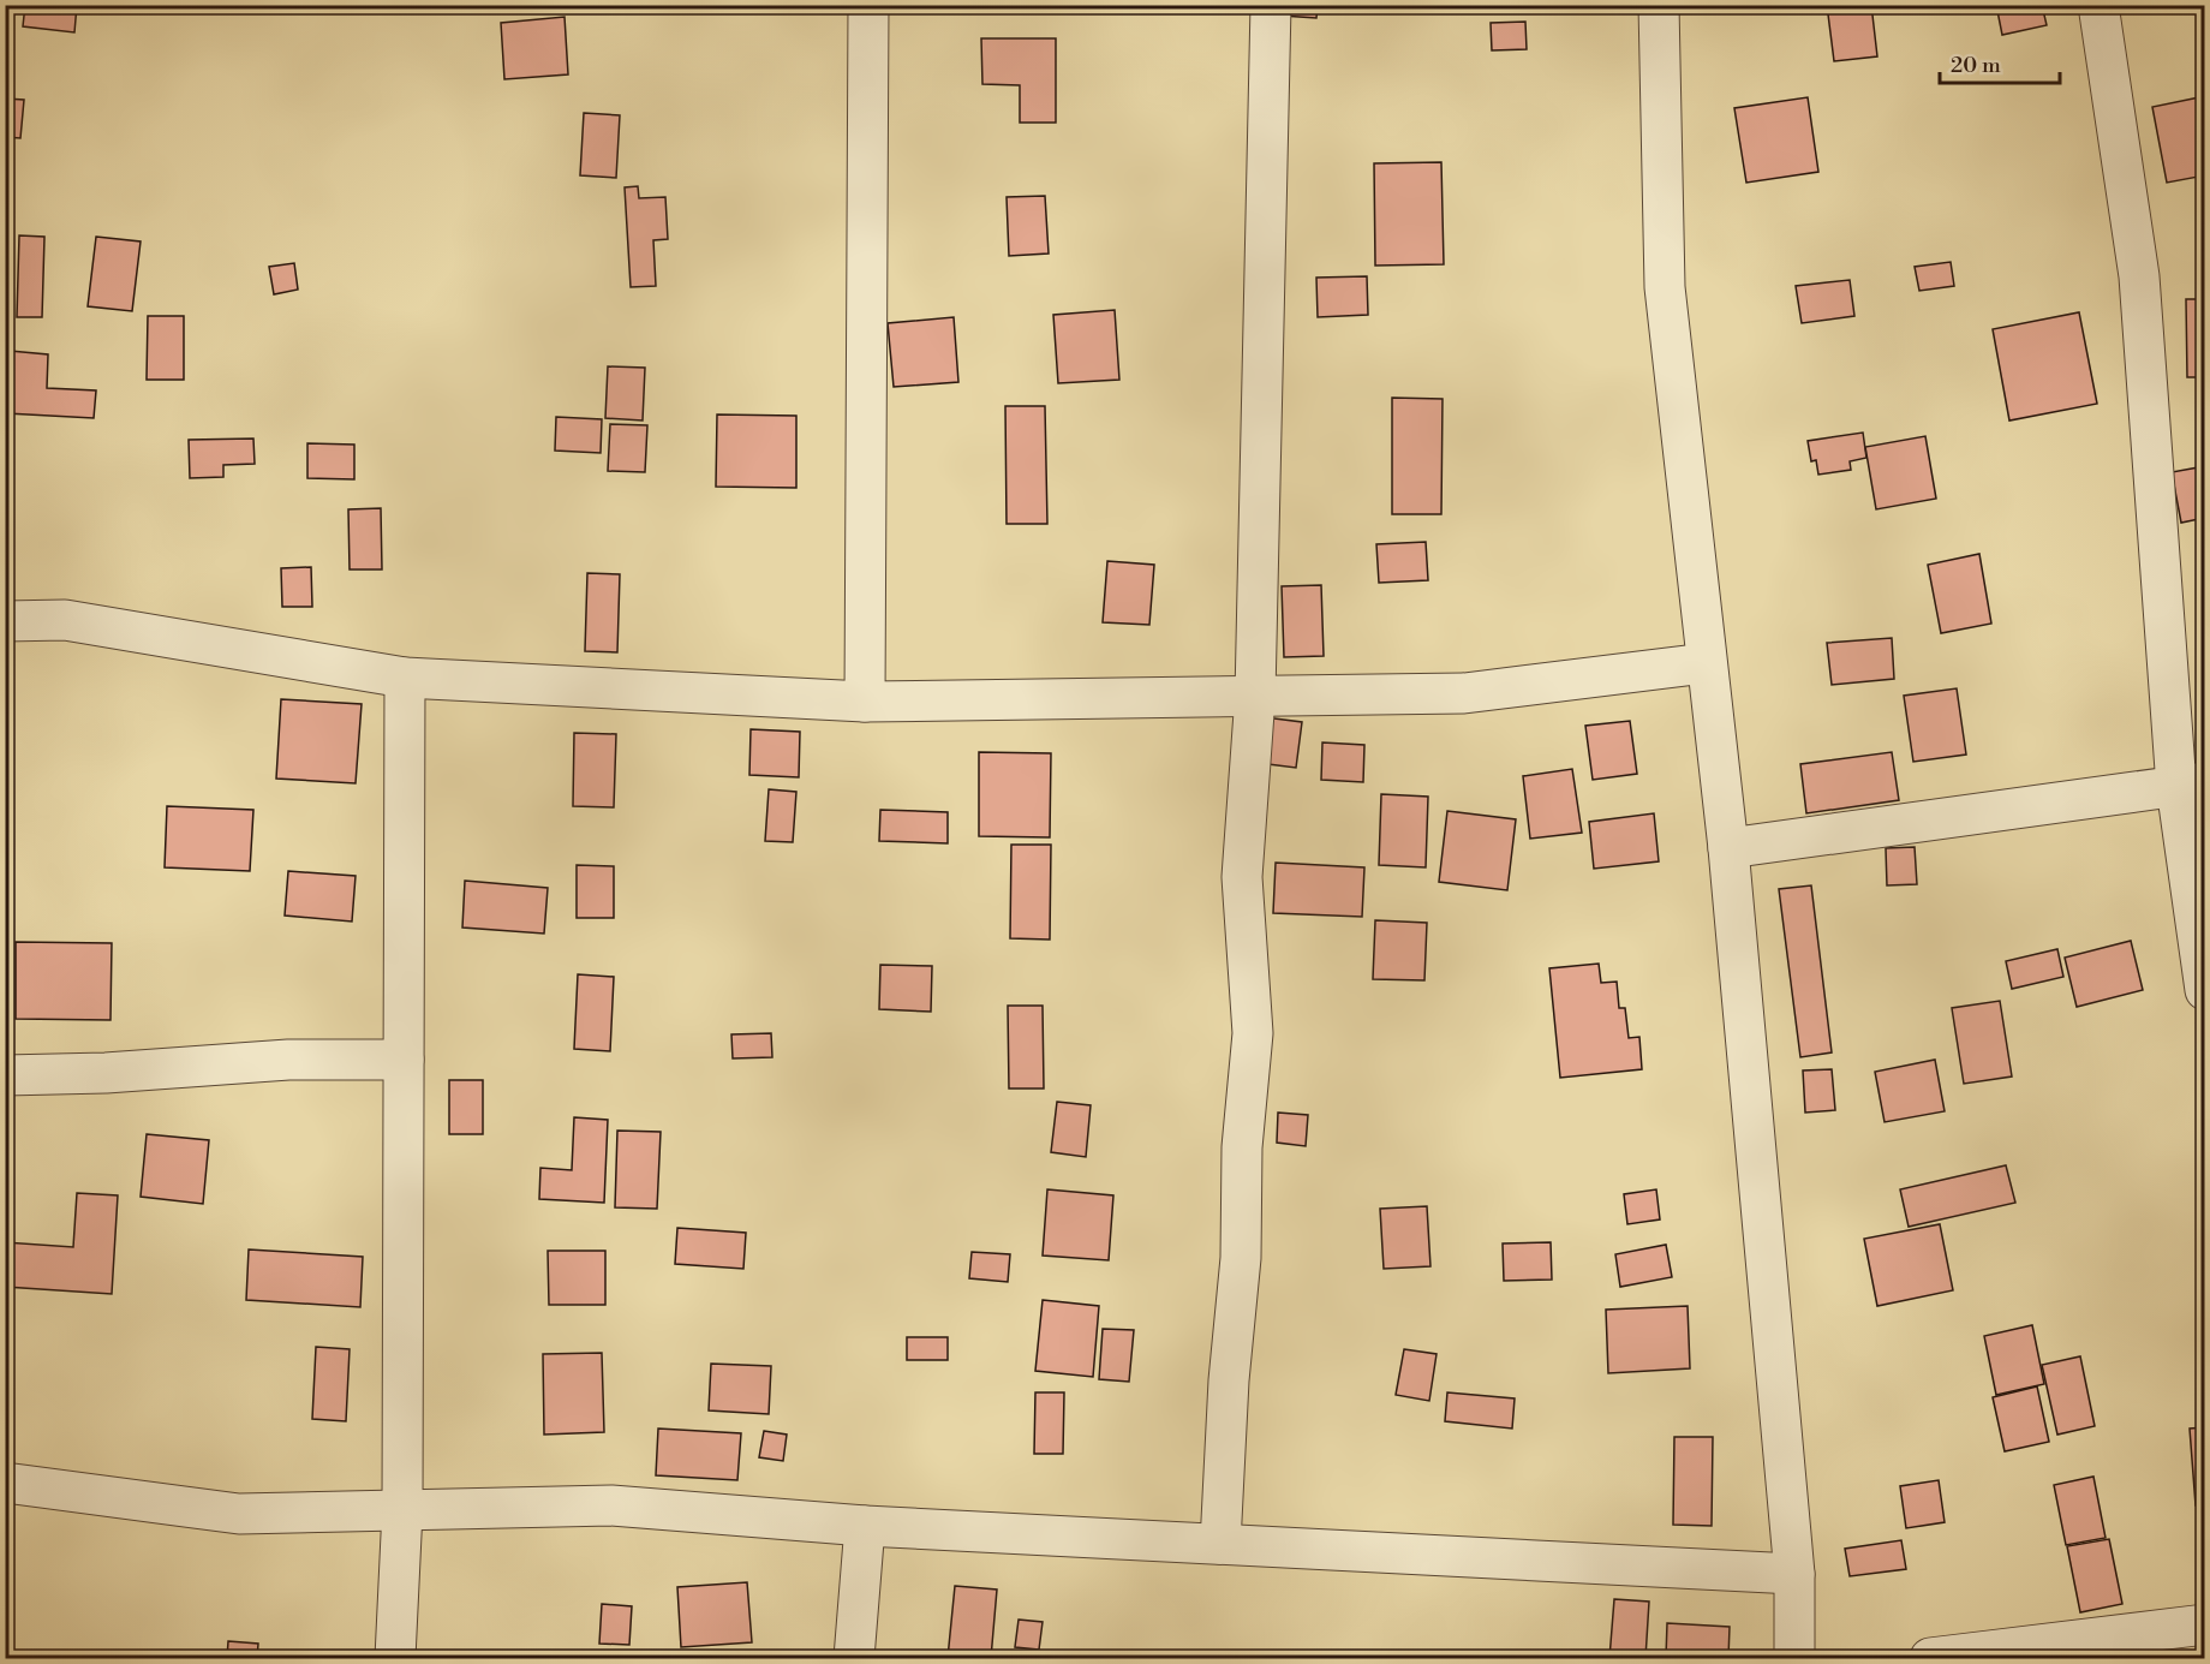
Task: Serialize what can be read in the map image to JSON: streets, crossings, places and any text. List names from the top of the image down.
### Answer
{
  "scale_bar": "20 m"
}
